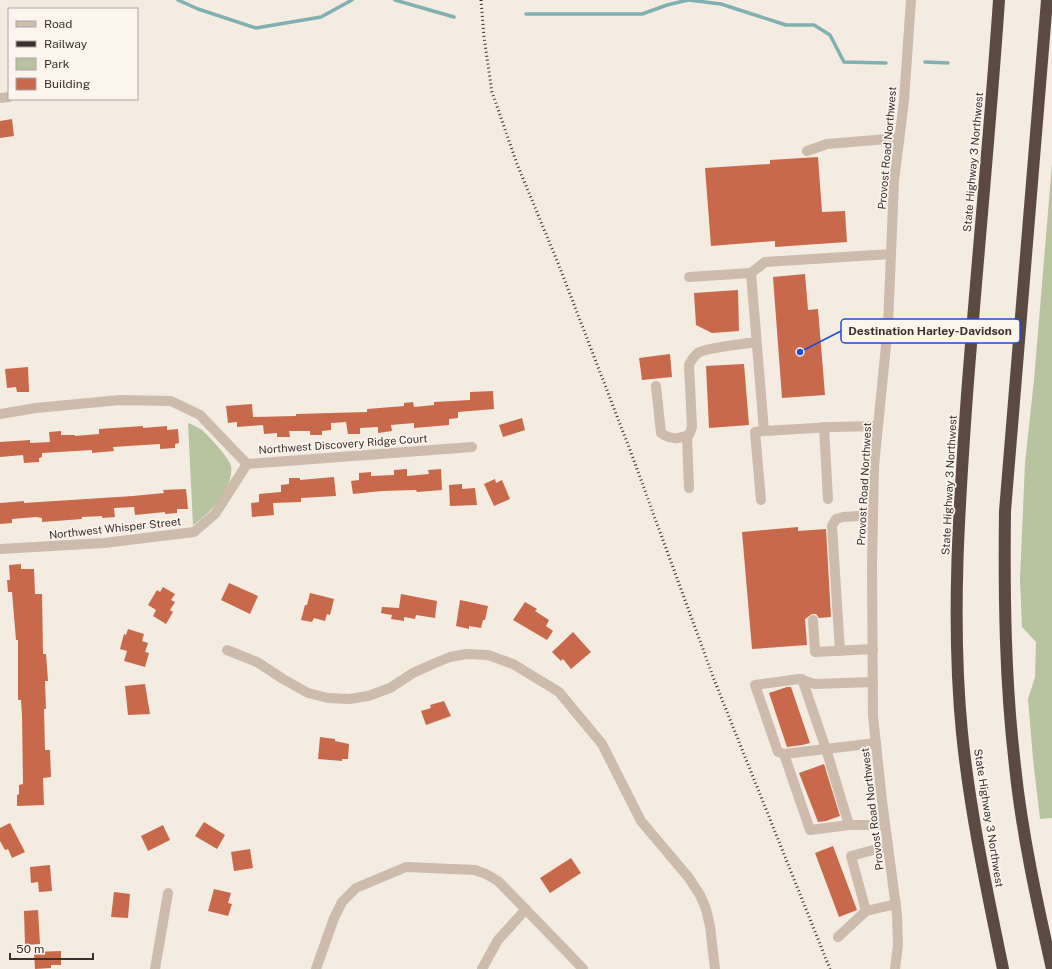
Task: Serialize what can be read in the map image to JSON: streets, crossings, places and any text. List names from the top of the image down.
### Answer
{
  "streets": {
    "highway": ["State Highway 3 Northwest"],
    "street": ["Provost Road Northwest", "Northwest Discovery Ridge Court", "Northwest Whisper Street"]
  },
  "crossings": [
    ["Northwest Discovery Ridge Court", "Northwest Whisper Street"]
  ],
  "places": ["Destination Harley-Davidson"],
  "legend": [
    "Road",
    "Railway",
    "Park",
    "Building"
  ],
  "scale_bar": "50 m"
}
